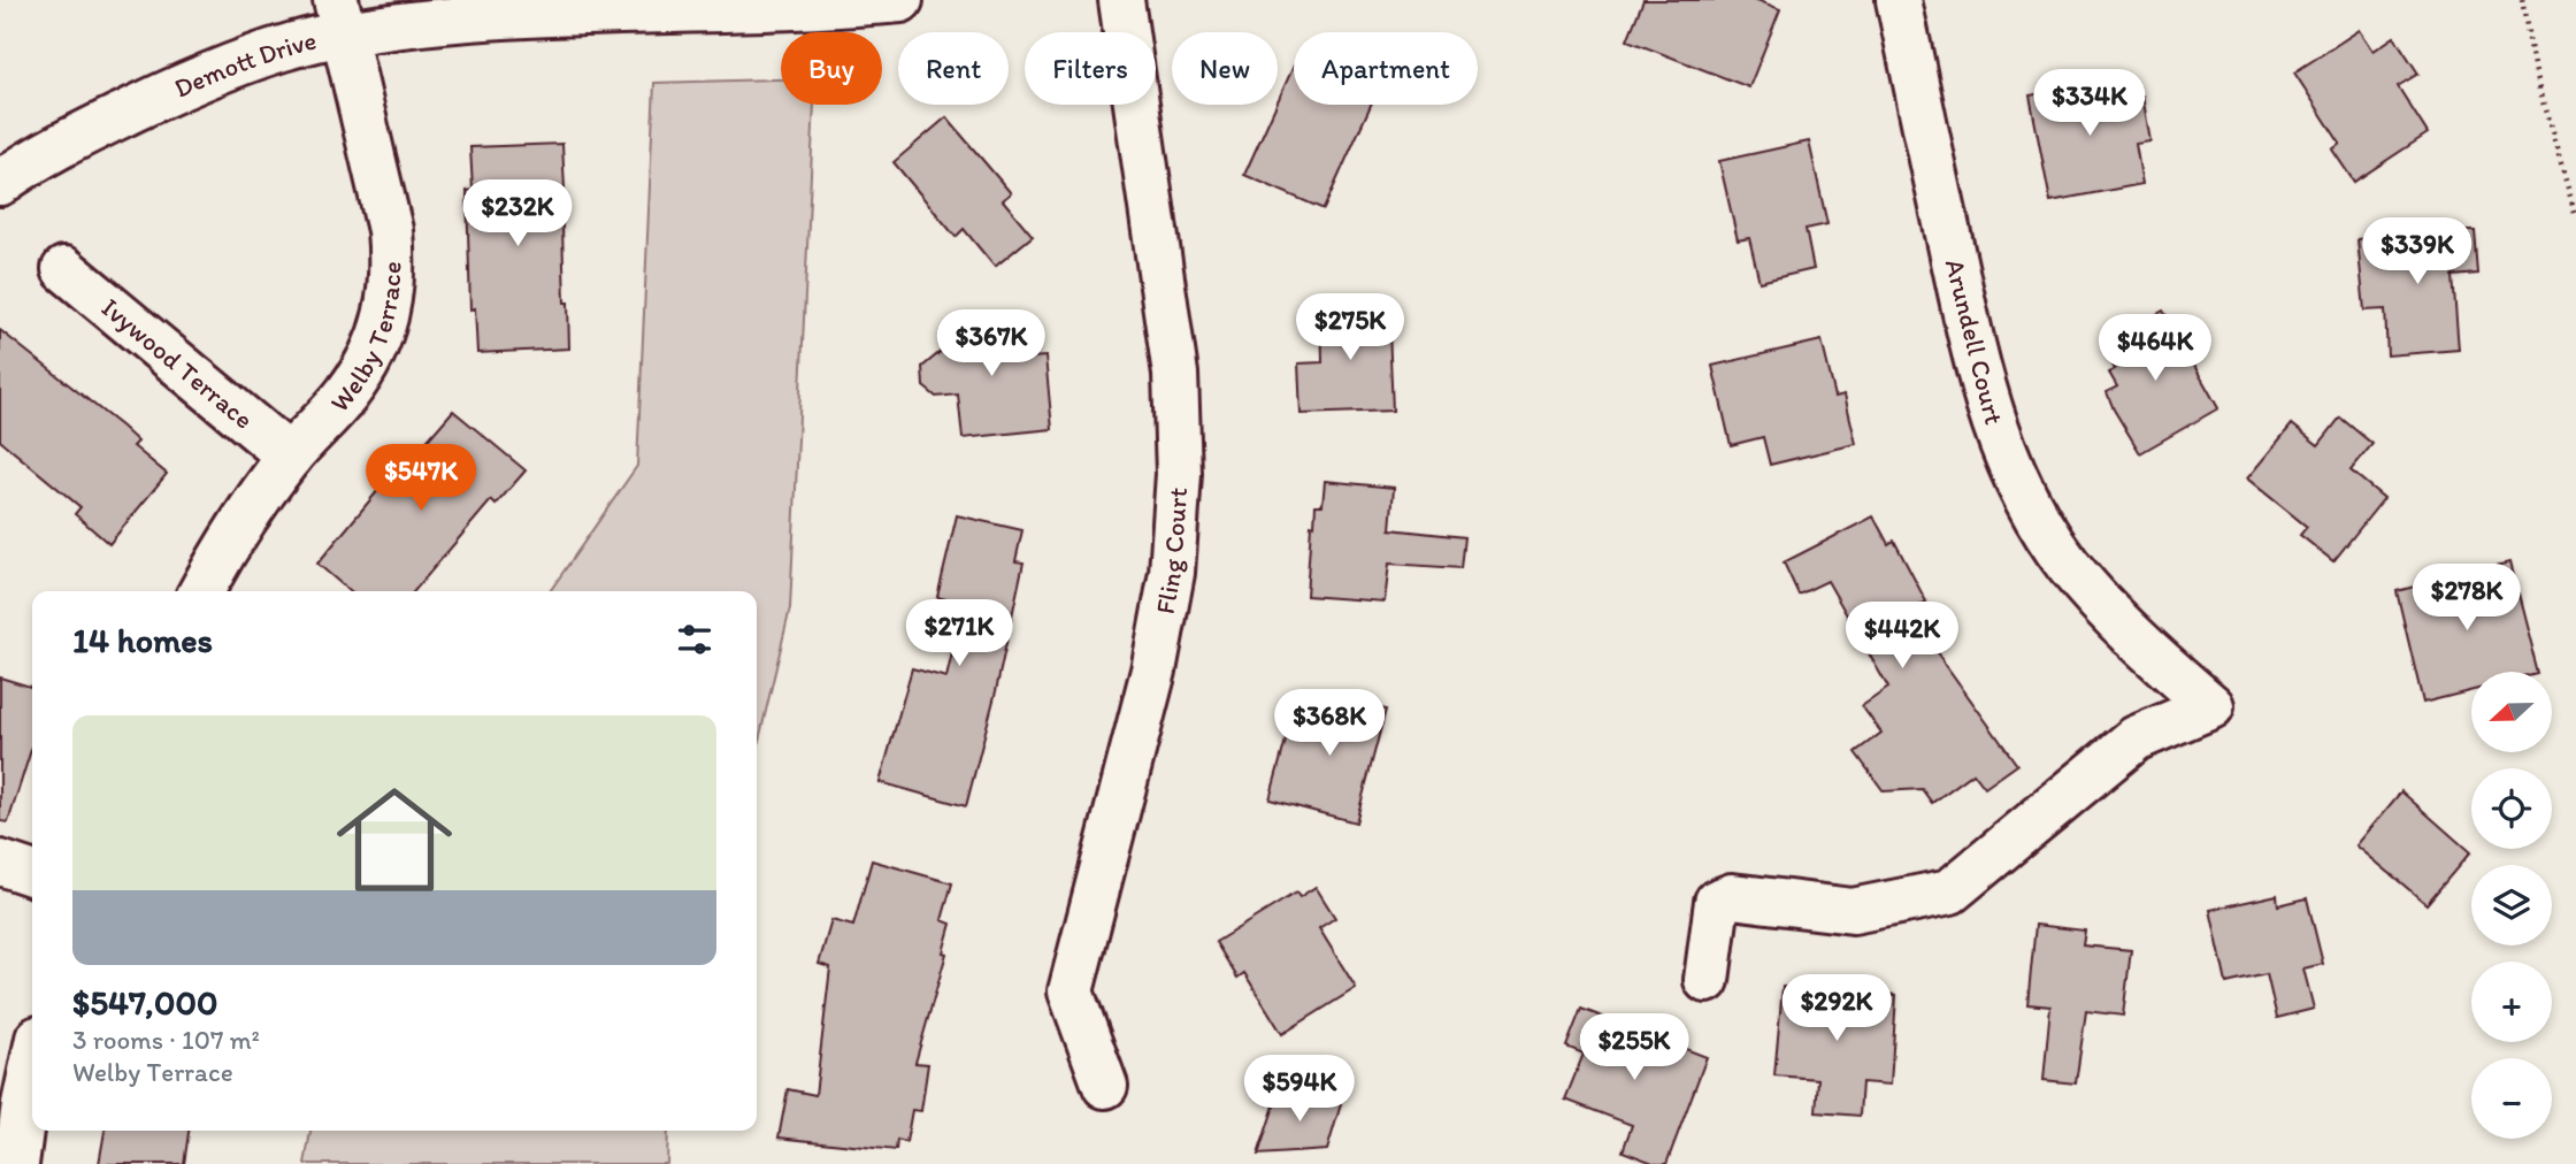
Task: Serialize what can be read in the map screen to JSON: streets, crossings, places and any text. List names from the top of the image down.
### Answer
{
  "streets": {
    "street": [
      "Demott Drive",
      "Welby Terrace",
      "Arundell Court",
      "Ivywood Terrace",
      "Fling Court"
    ]
  },
  "crossings": [
    ["Demott Drive", "Welby Terrace"],
    ["Welby Terrace", "Ivywood Terrace"]
  ],
  "north": "left",
  "page": {
    "chip": [
      "Buy",
      "Rent",
      "Filters",
      "New",
      "Apartment"
    ],
    "price": [
      "$334K",
      "$232K",
      "$339K",
      "$275K",
      "$367K",
      "$464K",
      "$547K",
      "$278K",
      "$271K",
      "$442K",
      "$368K",
      "$292K",
      "$255K",
      "$594K"
    ],
    "heading": "14 homes",
    "map_buttons": ["+", "−"],
    "list": [
      {
        "name": "$547,000",
        "note": "3 rooms · 107 m² · Welby Terrace"
      }
    ]
  }
}
